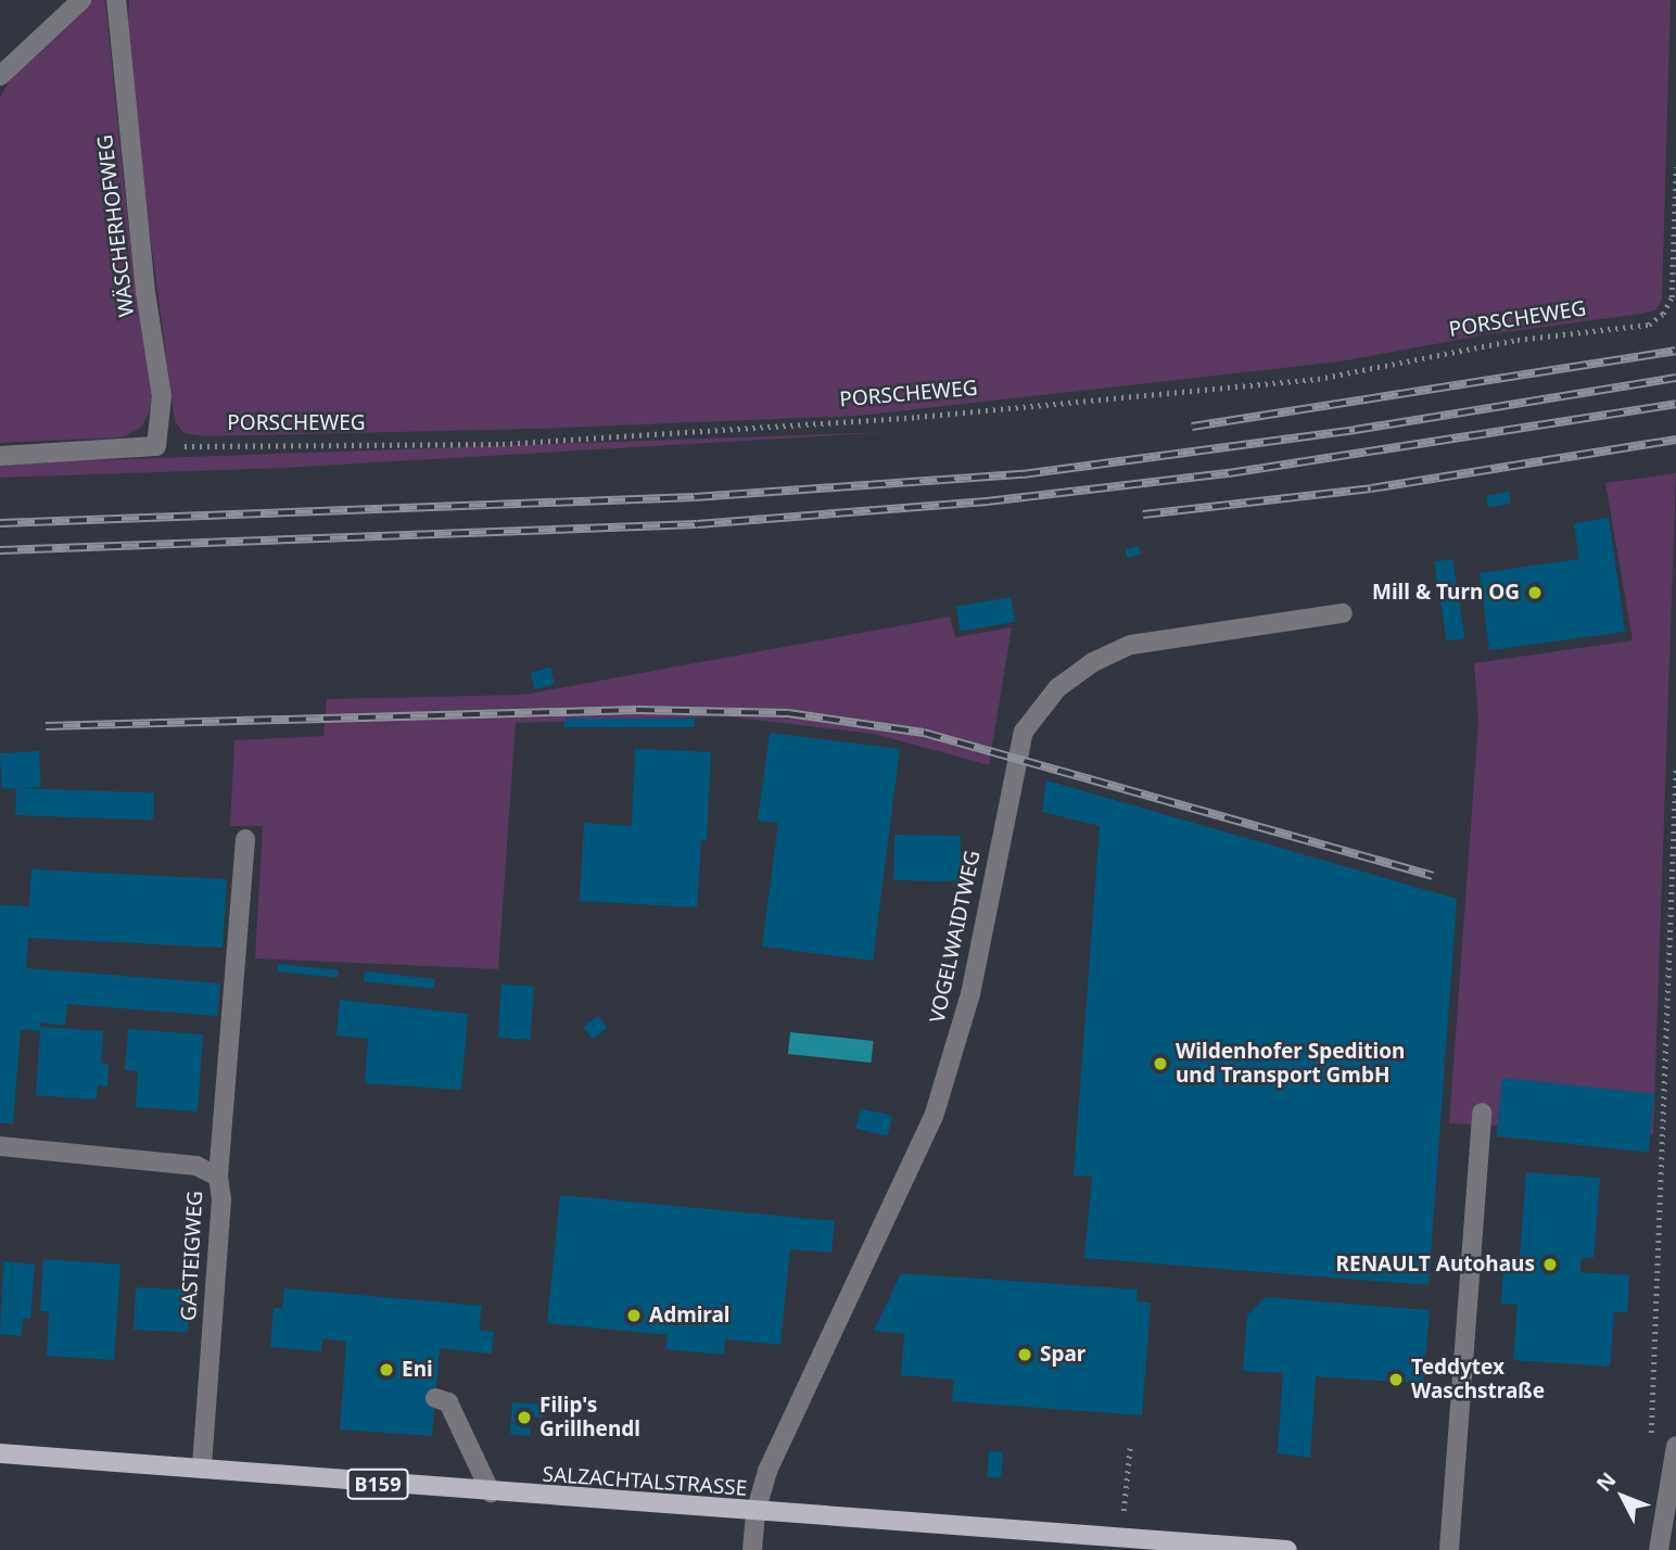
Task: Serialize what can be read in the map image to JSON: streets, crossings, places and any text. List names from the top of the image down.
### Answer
{
  "streets": {
    "main road": ["SALZACHTALSTRASSE", "B159"],
    "street": ["WÄSCHERHOFWEG", "VOGELWAIDTWEG", "GASTEIGWEG"],
    "path": ["PORSCHEWEG"]
  },
  "crossings": [
    ["WÄSCHERHOFWEG", "PORSCHEWEG"],
    ["VOGELWAIDTWEG", "SALZACHTALSTRASSE"],
    ["GASTEIGWEG", "SALZACHTALSTRASSE"]
  ],
  "places": [
    "Mill & Turn OG",
    "Wildenhofer Spedition und Transport GmbH",
    "RENAULT Autohaus",
    "Admiral",
    "Spar",
    "Eni",
    "Teddytex Waschstraße",
    "Filip's Grillhendl"
  ],
  "north": "top left"
}
